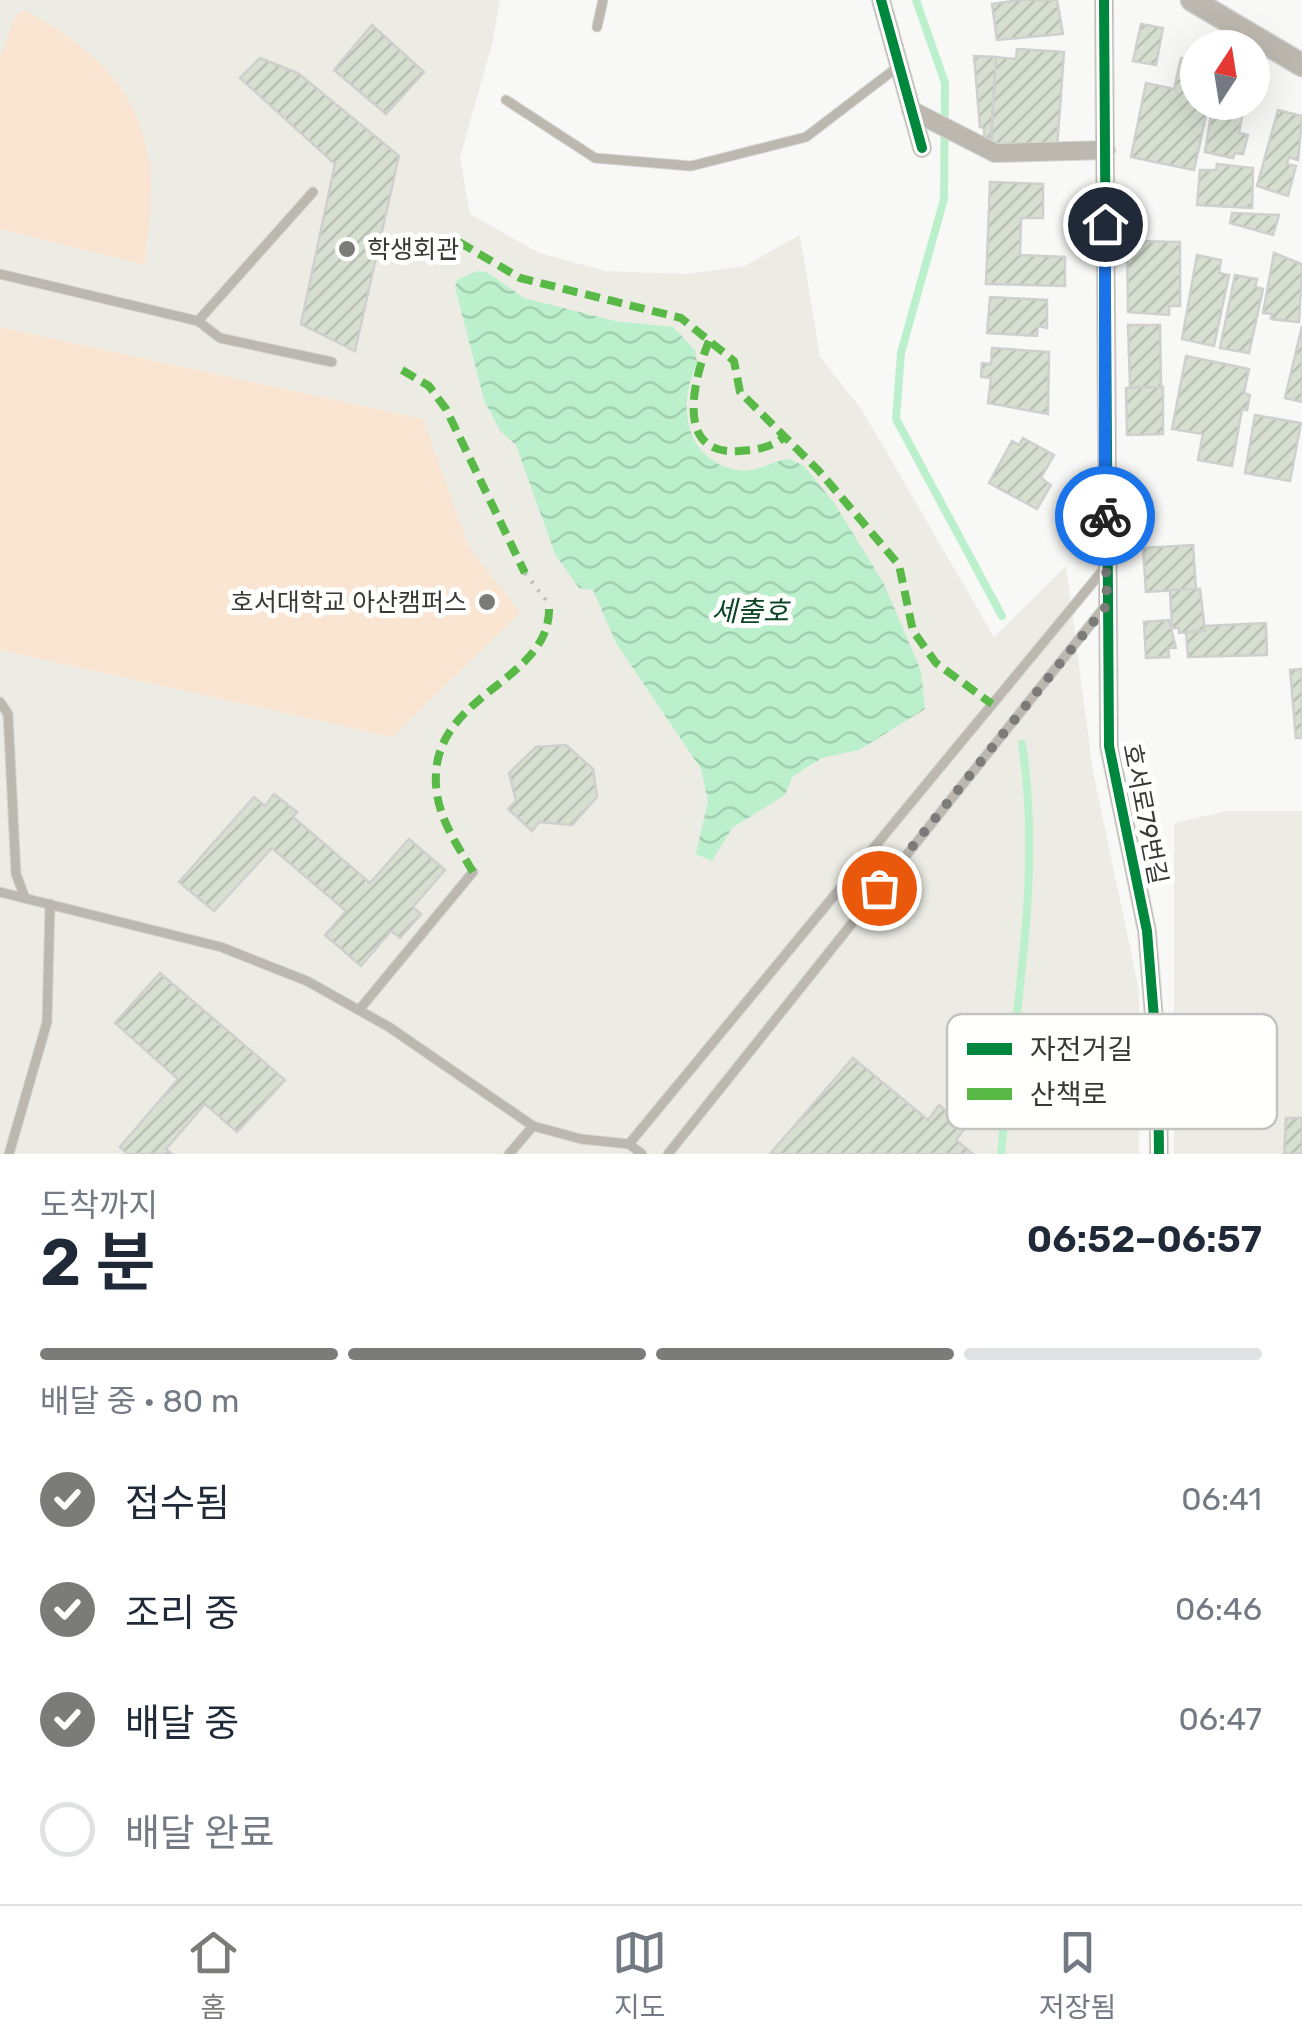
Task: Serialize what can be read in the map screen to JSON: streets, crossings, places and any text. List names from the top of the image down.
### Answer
{
  "streets": {
    "street": ["호서로79번길"]
  },
  "water": ["세출호"],
  "places": ["학생회관", "호서대학교 아산캠퍼스"],
  "legend": ["자전거길", "산책로"],
  "north": "top",
  "page": {
    "heading": ["2 분", "도착까지", "06:52–06:57"],
    "bar": "배달 중 · 80 m",
    "list": [
      ["접수됨", "06:41"],
      ["조리 중", "06:46"],
      ["배달 중", "06:47"],
      "배달 완료"
    ],
    "tabs": ["홈", "지도", "저장됨"]
  }
}
